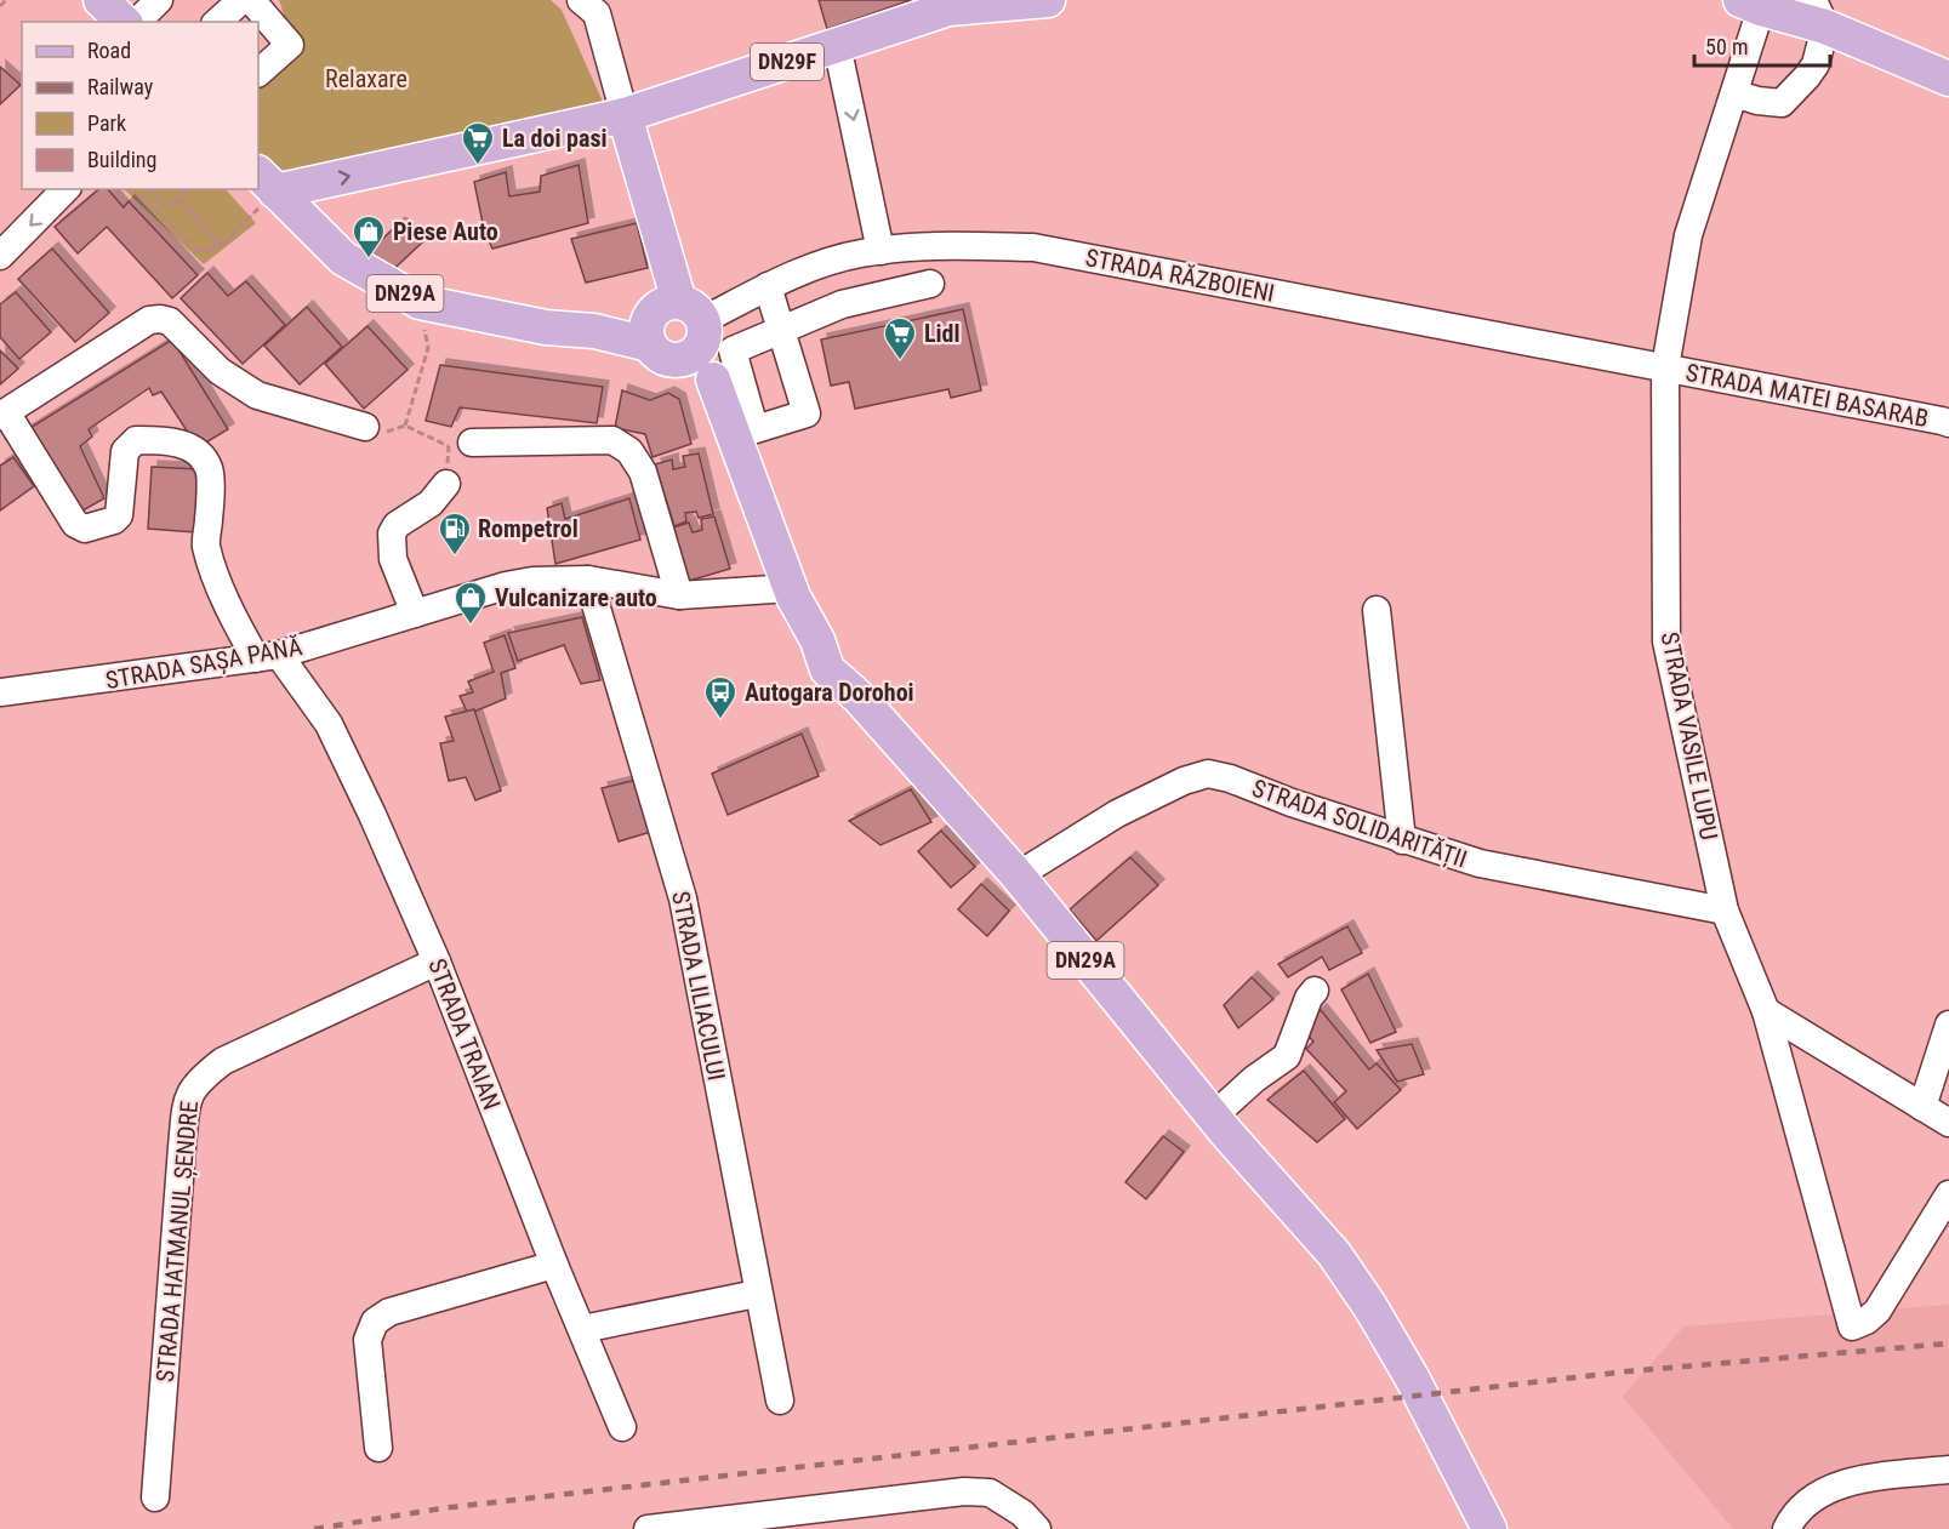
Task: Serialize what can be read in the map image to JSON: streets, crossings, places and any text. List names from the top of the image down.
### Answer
{
  "streets": {
    "main road": ["DN29F", "DN29A"],
    "street": [
      "STRADA RĂZBOIENI",
      "STRADA MATEI BASARAB",
      "STRADA SAȘA PANĂ",
      "STRADA VASILE LUPU",
      "STRADA SOLIDARITĂȚII",
      "STRADA LILIACULUI",
      "STRADA TRAIAN",
      "STRADA HATMANUL ȘENDRE"
    ]
  },
  "crossings": [
    ["DN29F", "DN29A"],
    ["STRADA RĂZBOIENI", "DN29A"],
    ["STRADA RĂZBOIENI", "STRADA MATEI BASARAB"],
    ["STRADA RĂZBOIENI", "STRADA VASILE LUPU"],
    ["DN29A", "STRADA SAȘA PANĂ"],
    ["DN29A", "STRADA SOLIDARITĂȚII"],
    ["STRADA MATEI BASARAB", "STRADA VASILE LUPU"],
    ["STRADA SAȘA PANĂ", "STRADA LILIACULUI"],
    ["STRADA SAȘA PANĂ", "STRADA TRAIAN"],
    ["STRADA VASILE LUPU", "STRADA SOLIDARITĂȚII"],
    ["STRADA TRAIAN", "STRADA HATMANUL ȘENDRE"]
  ],
  "parks": ["Relaxare"],
  "places": {
    "supermarket": ["La doi pasi", "Lidl"],
    "shop": ["Piese Auto", "Vulcanizare auto"],
    "fuel station": ["Rompetrol"],
    "bus stop": ["Autogara Dorohoi"]
  },
  "legend": [
    "Road",
    "Railway",
    "Park",
    "Building"
  ],
  "scale_bar": "50 m"
}
